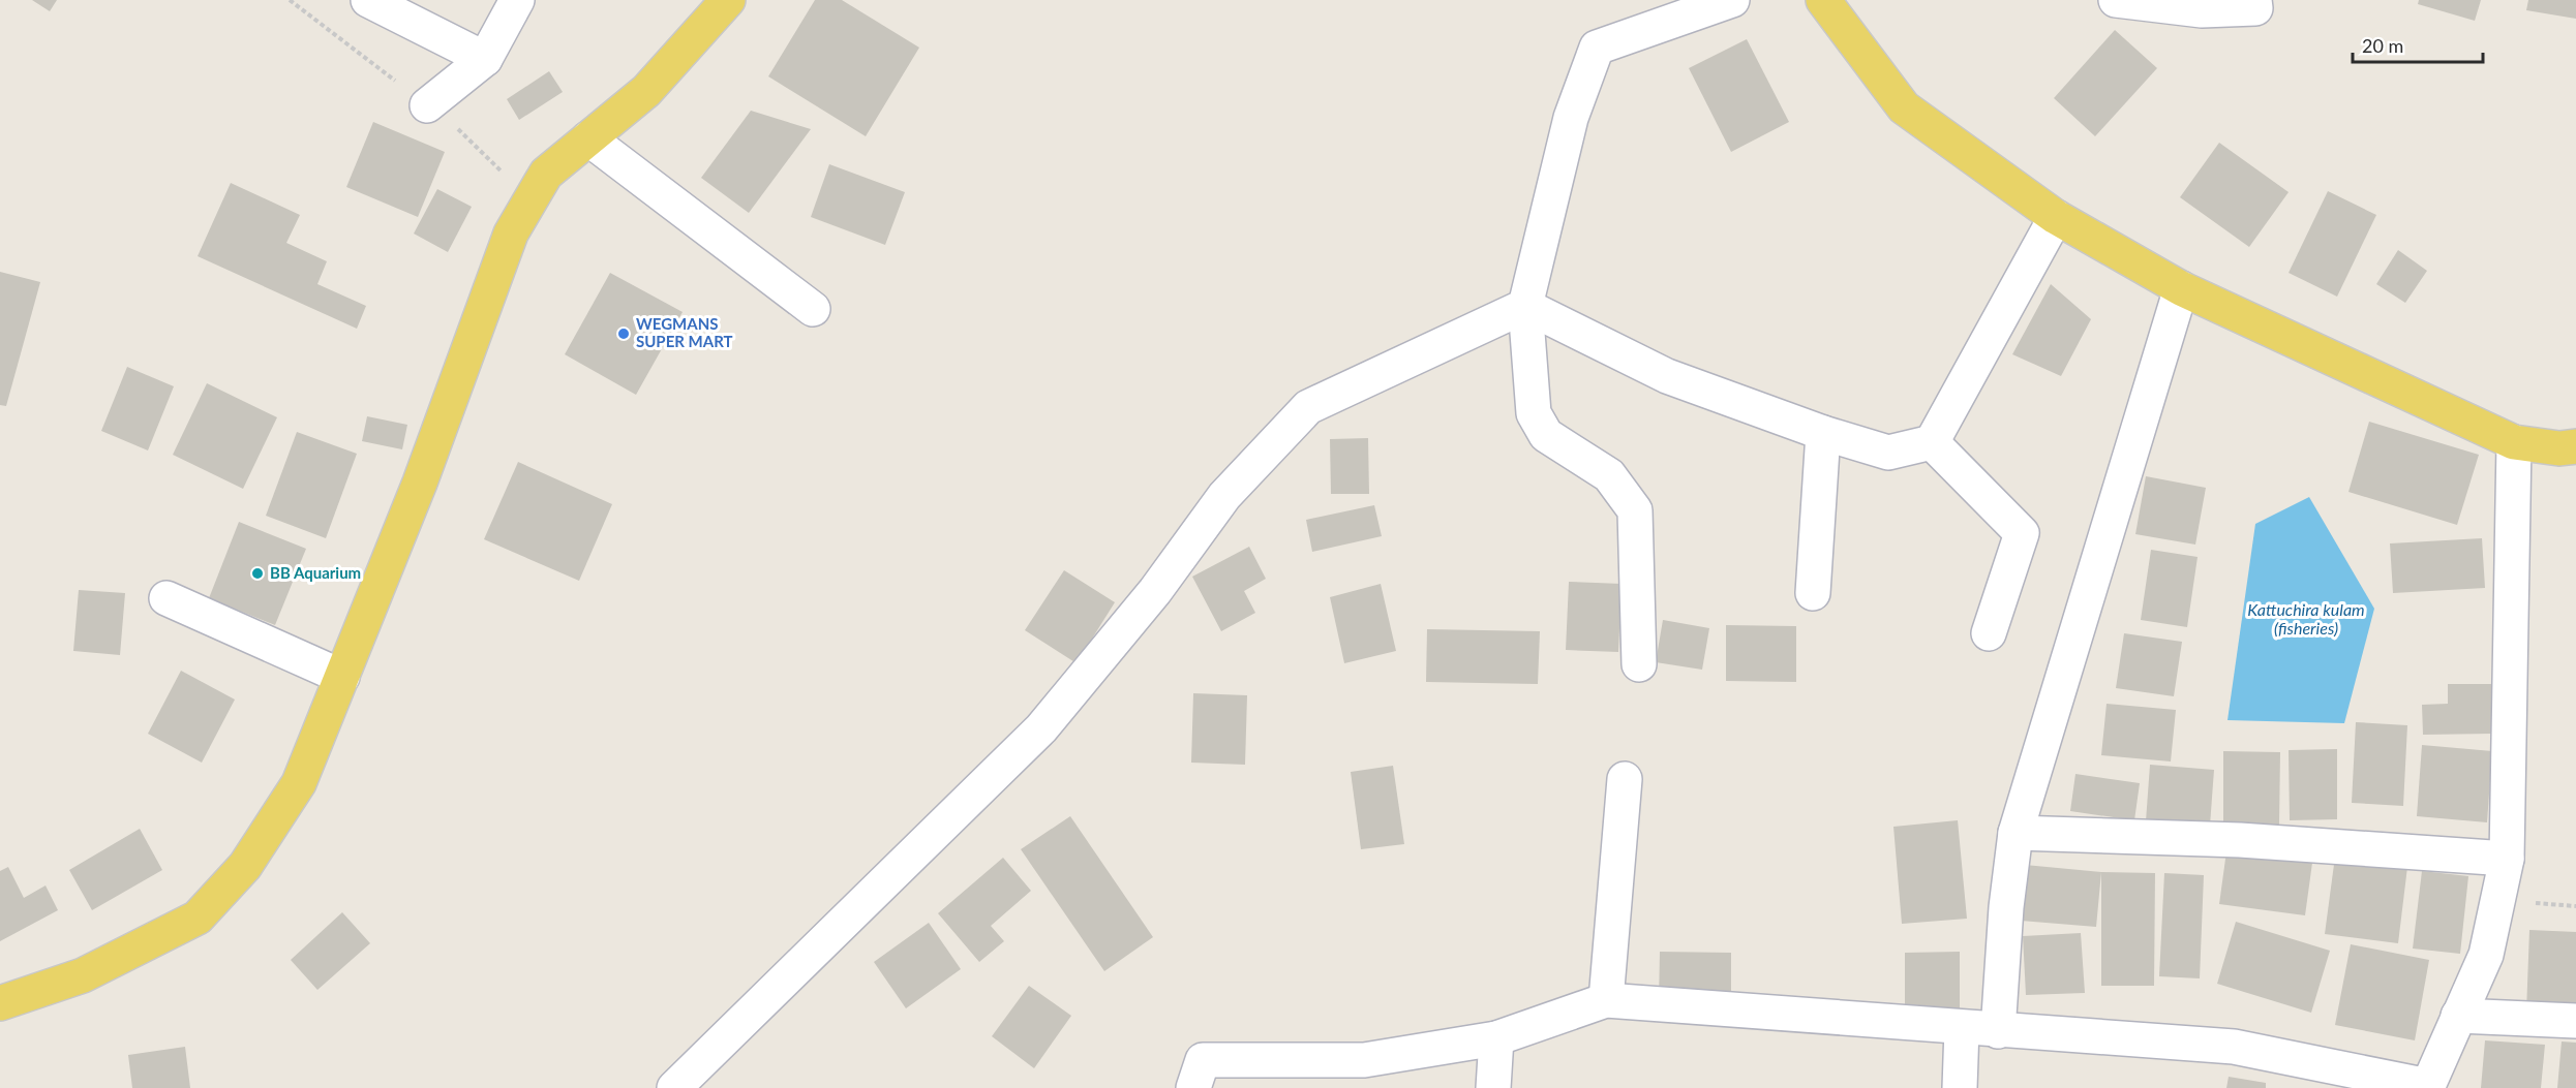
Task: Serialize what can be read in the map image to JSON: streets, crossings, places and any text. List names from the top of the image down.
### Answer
{
  "water": ["Kattuchira kulam (fisheries)"],
  "places": ["WEGMANS SUPER MART", "BB Aquarium"],
  "scale_bar": "20 m"
}
